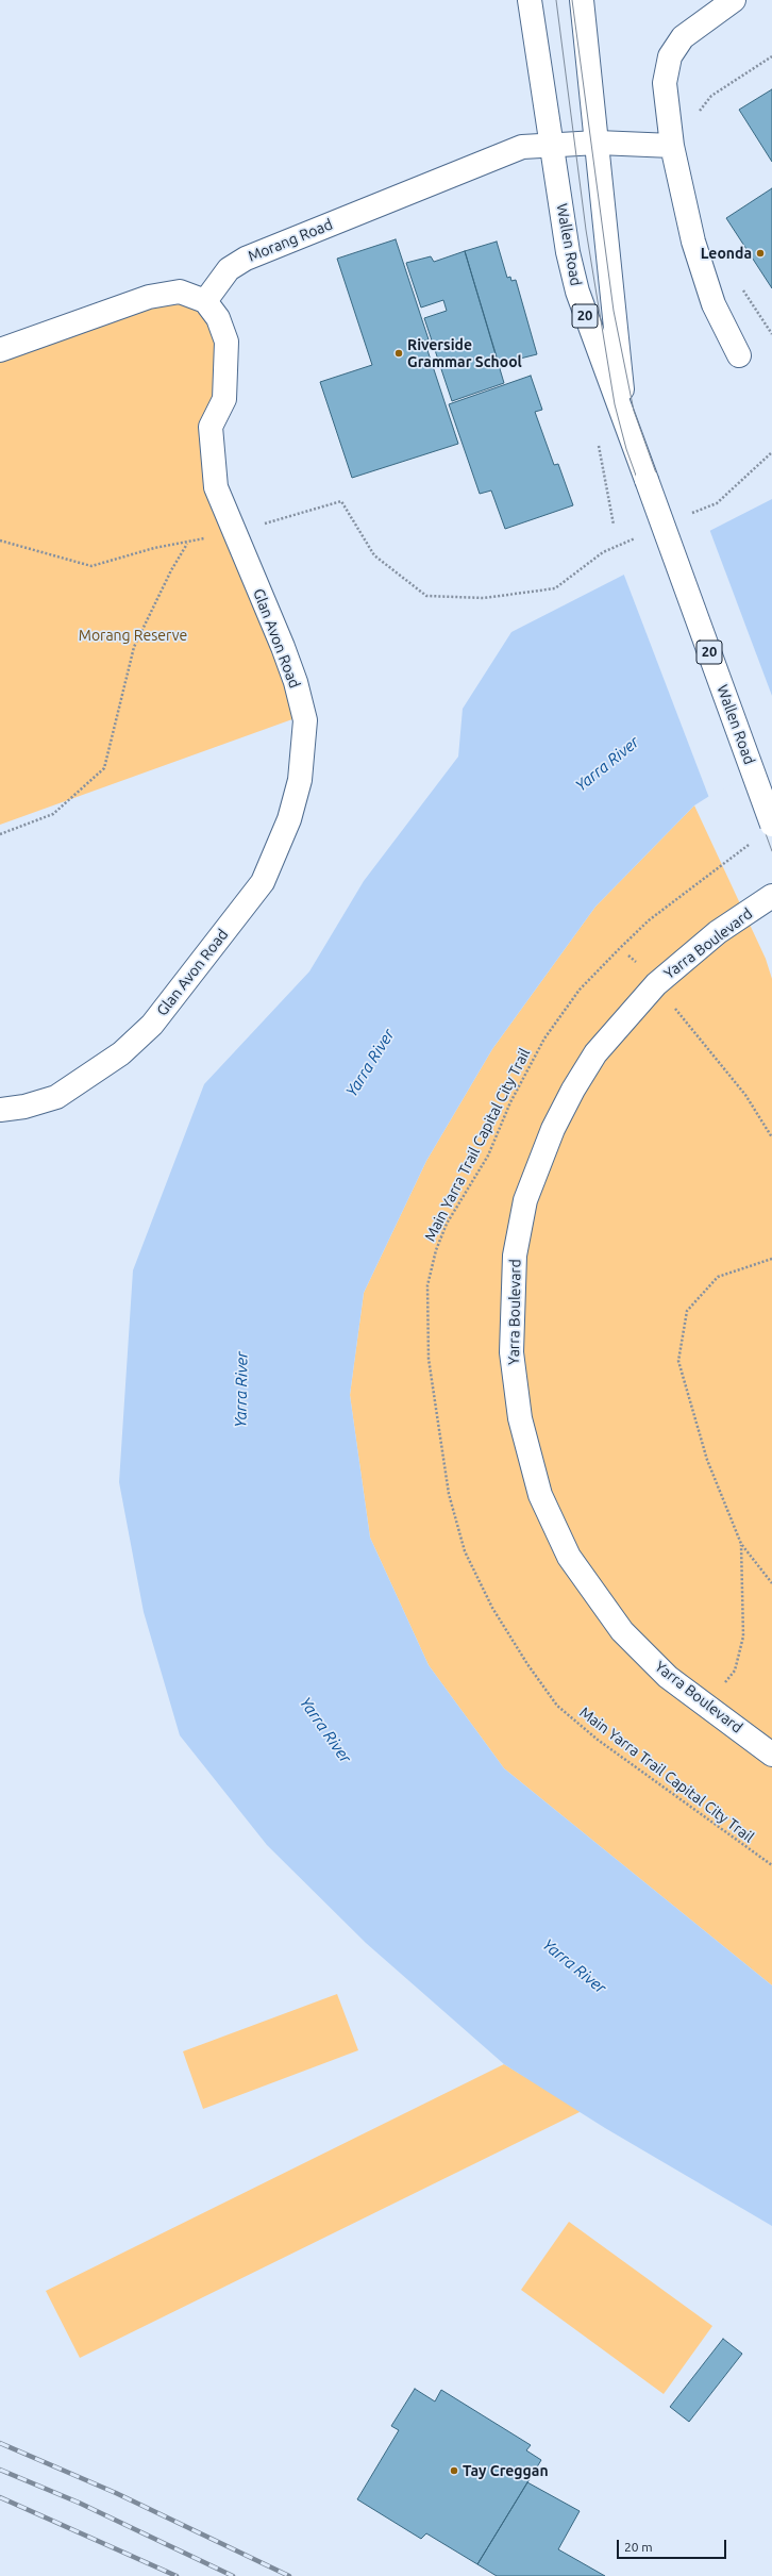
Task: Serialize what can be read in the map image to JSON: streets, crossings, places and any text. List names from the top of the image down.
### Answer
{
  "streets": {
    "street": [
      "Morang Road",
      "Wallen Road",
      "20",
      "Glan Avon Road",
      "Yarra Boulevard"
    ],
    "path": ["Main Yarra Trail Capital City Trail"]
  },
  "crossings": [
    ["Morang Road", "Wallen Road"],
    ["Morang Road", "Glan Avon Road"]
  ],
  "water": ["Yarra River"],
  "parks": ["Morang Reserve"],
  "places": ["Leonda", "Riverside Grammar School", "Tay Creggan"],
  "scale_bar": "20 m"
}
